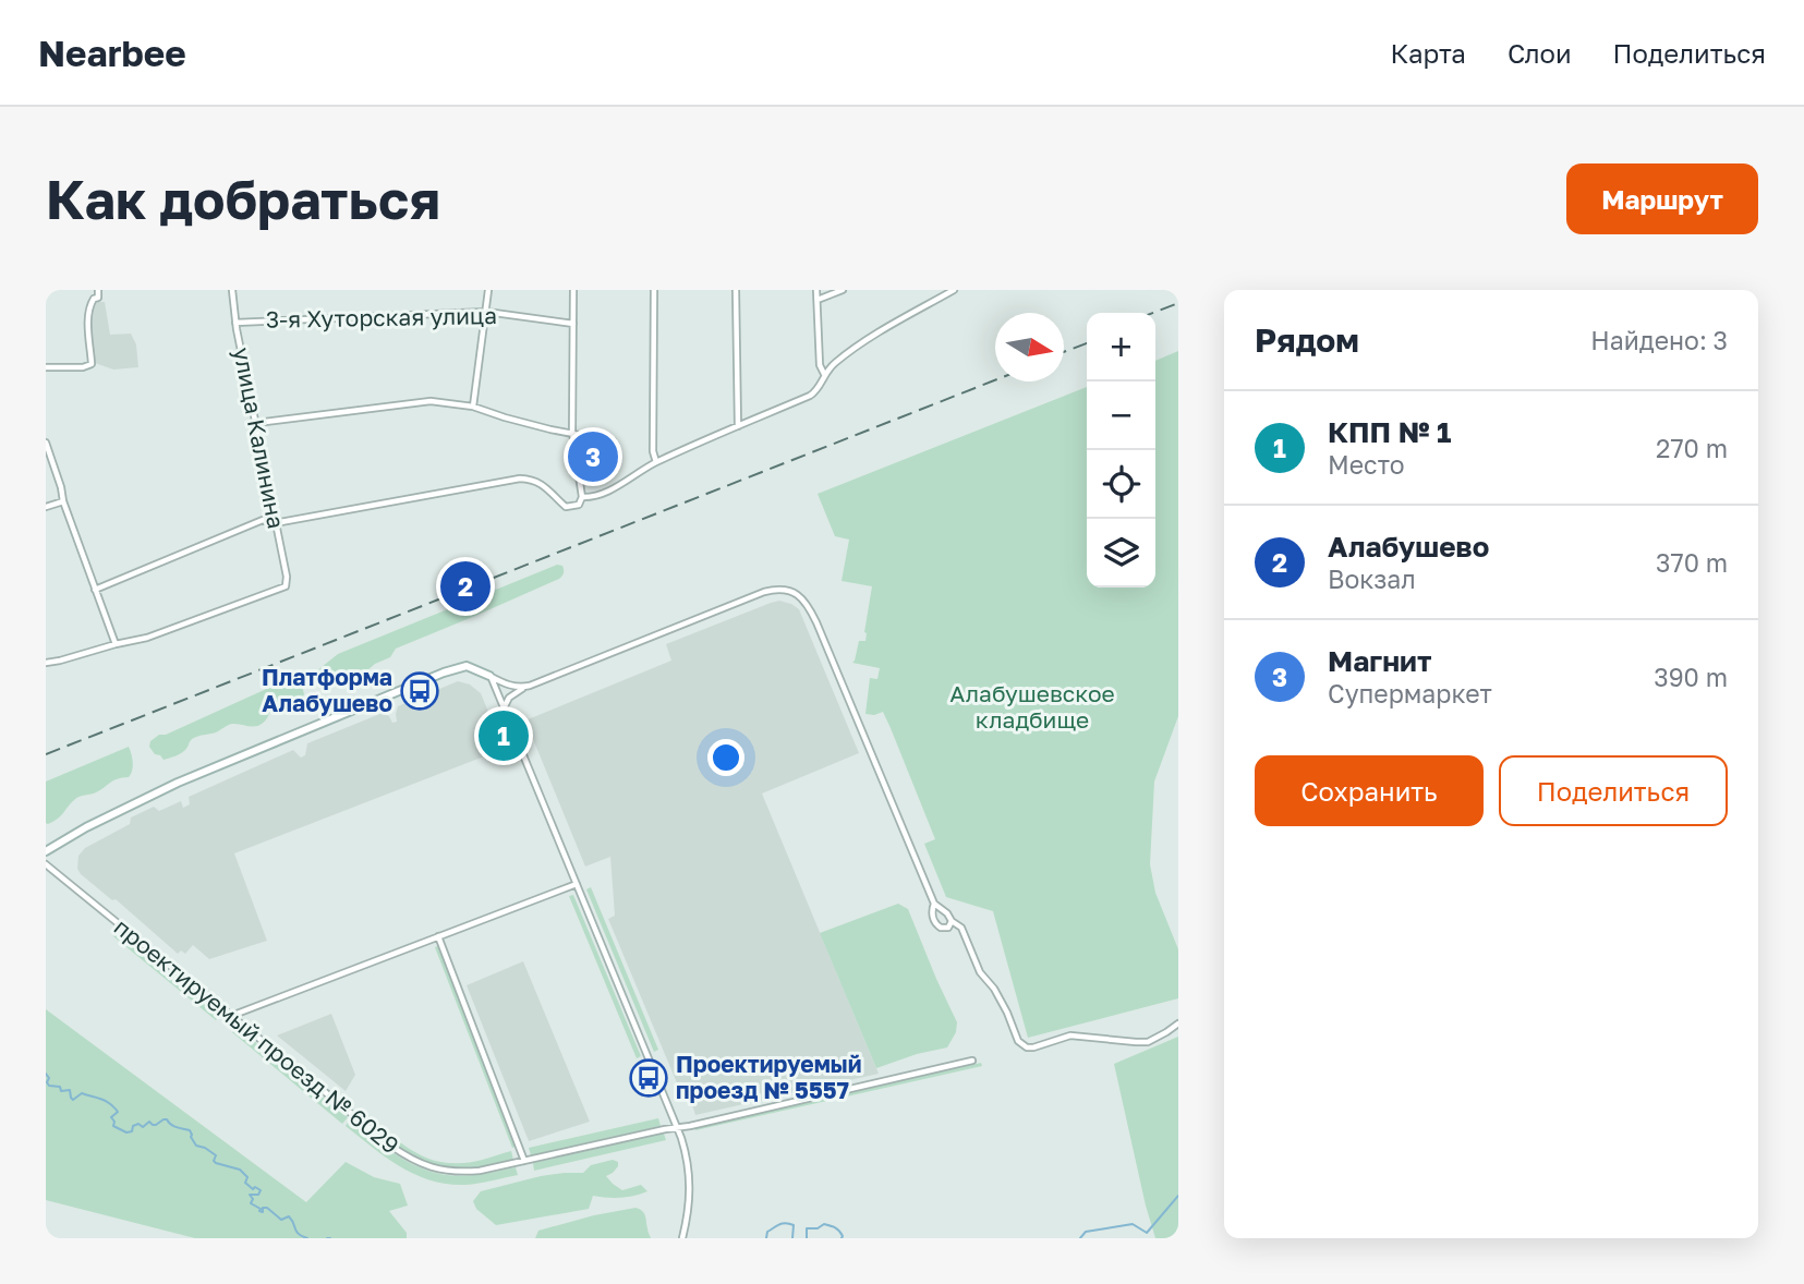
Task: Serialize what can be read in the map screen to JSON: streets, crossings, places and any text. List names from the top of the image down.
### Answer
{
  "streets": {
    "street": ["3-я Хуторская улица", "улица Калинина", "проектируемый проезд № 6029"]
  },
  "crossings": [
    ["3-я Хуторская улица", "улица Калинина"]
  ],
  "parks": ["Алабушевское кладбище"],
  "places": {
    "bus stop": ["Платформа Алабушево", "Проектируемый проезд № 5557"]
  },
  "north": "right",
  "page": {
    "header": "Nearbee",
    "nav": ["Карта", "Слои", "Поделиться"],
    "buttons": [
      "Маршрут",
      ["Сохранить", "Поделиться"]
    ],
    "title": "Как добраться",
    "heading": ["Рядом", "Найдено: 3"],
    "map_buttons": ["+", "−"],
    "list": [
      {
        "mark": "1",
        "name": "КПП № 1",
        "note": "Место",
        "value": "270 m"
      },
      {
        "mark": "2",
        "name": "Алабушево",
        "note": "Вокзал",
        "value": "370 m"
      },
      {
        "mark": "3",
        "name": "Магнит",
        "note": "Супермаркет",
        "value": "390 m"
      }
    ],
    "pins": ["3", "2", "1"]
  }
}
